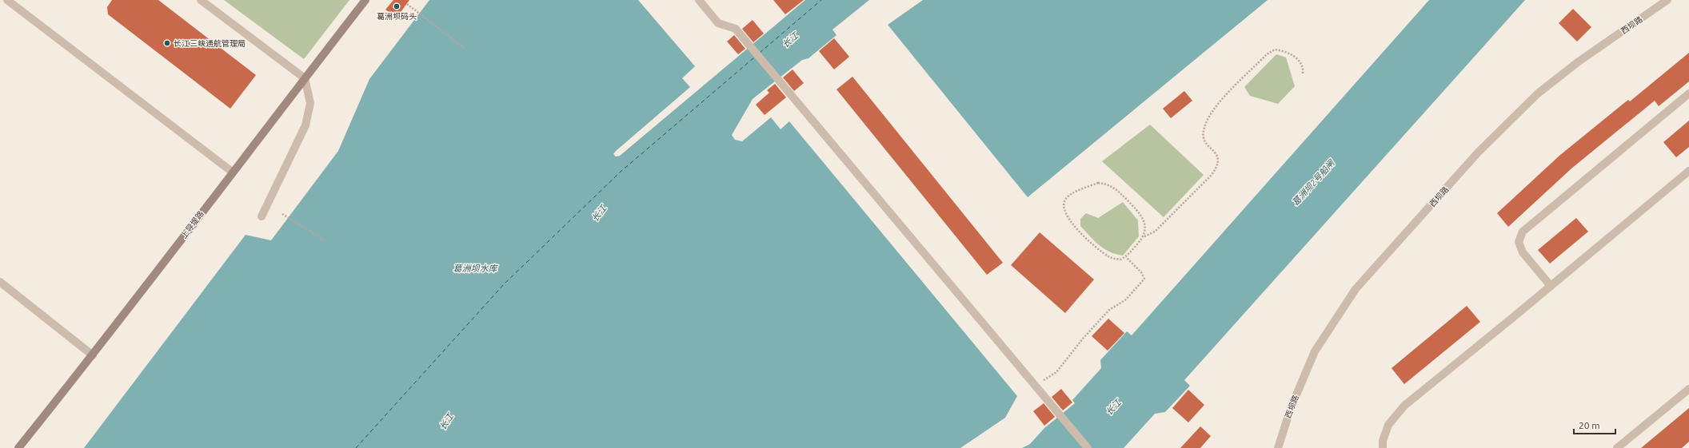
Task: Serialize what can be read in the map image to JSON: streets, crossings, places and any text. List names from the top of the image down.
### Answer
{
  "streets": {
    "street": ["西坝路", "上导堤路"]
  },
  "water": ["长江", "葛洲坝2号船闸", "葛洲坝水库"],
  "places": ["葛洲坝码头", "长江三峡通航管理局"],
  "scale_bar": "20 m"
}
